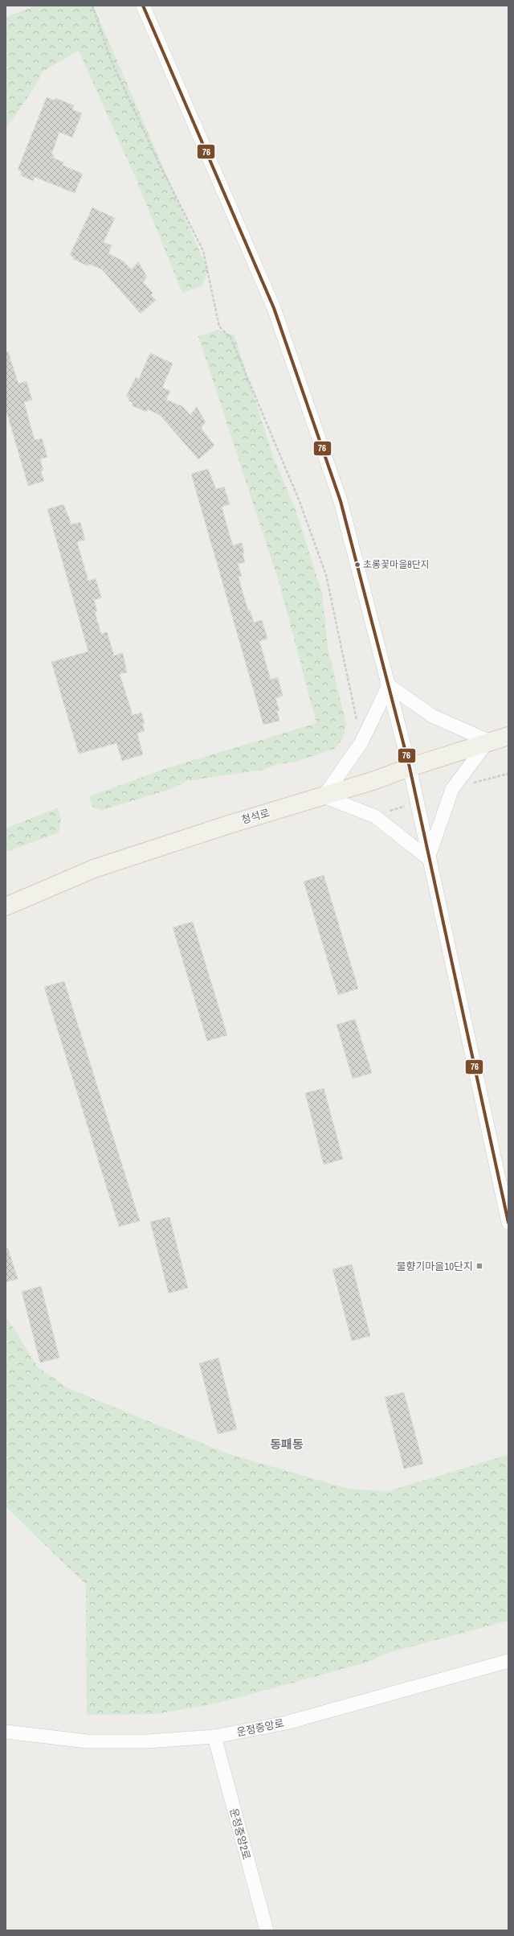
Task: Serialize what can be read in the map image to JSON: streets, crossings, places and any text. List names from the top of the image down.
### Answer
{
  "streets": {
    "main road": ["청석로"],
    "street": ["운정중앙로", "운정중앙2로"]
  },
  "crossings": [
    ["운정중앙로", "운정중앙2로"]
  ],
  "districts": ["동패동"],
  "places": {
    "other": ["초롱꽃마을8단지"],
    "transit": ["물향기마을10단지"]
  },
  "lines": ["transit line 76"]
}
